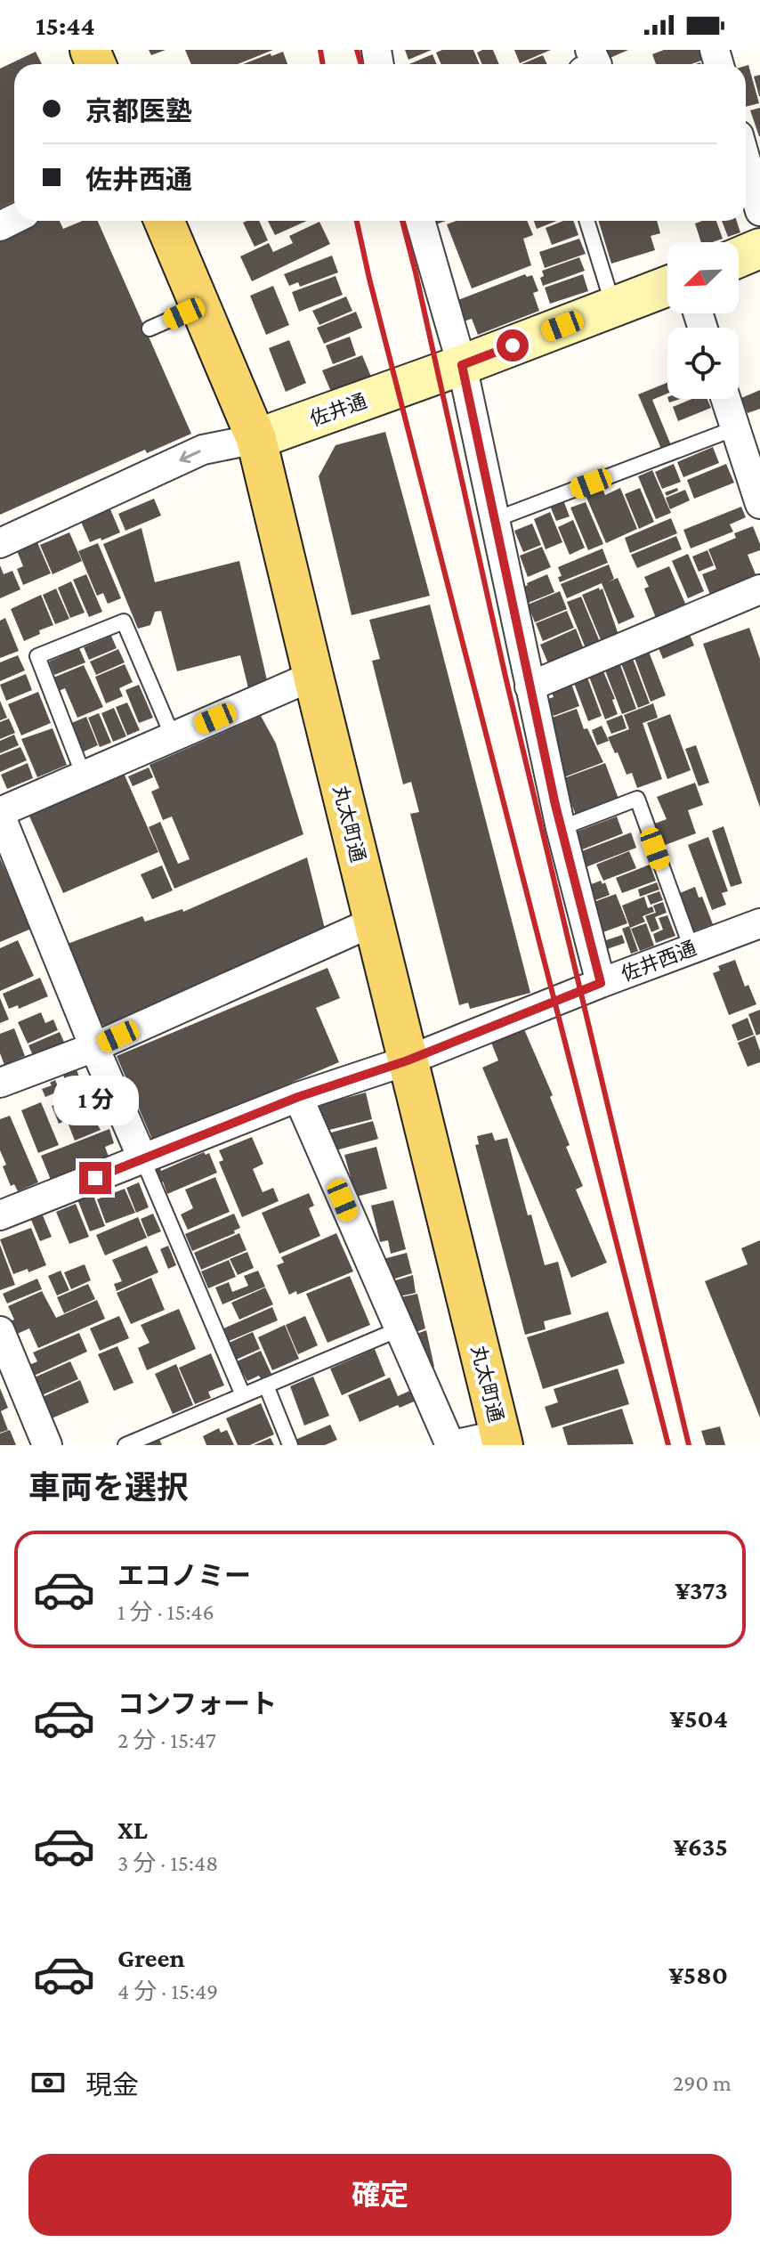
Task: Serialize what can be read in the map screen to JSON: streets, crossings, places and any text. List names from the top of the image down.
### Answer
{
  "streets": {
    "main road": ["丸太町通"],
    "street": ["佐井通", "佐井西通"]
  },
  "crossings": [
    ["佐井通", "丸太町通"],
    ["丸太町通", "佐井西通"]
  ],
  "north": "bottom left",
  "page": {
    "status": "15:44",
    "banner": ["京都医塾", "佐井西通"],
    "bubble": "1 分",
    "heading": "車両を選択",
    "list": [
      {
        "name": "エコノミー",
        "note": "1 分 · 15:46",
        "value": "¥373"
      },
      {
        "name": "コンフォート",
        "note": "2 分 · 15:47",
        "value": "¥504"
      },
      {
        "name": "XL",
        "note": "3 分 · 15:48",
        "value": "¥635"
      },
      {
        "name": "Green",
        "note": "4 分 · 15:49",
        "value": "¥580"
      }
    ],
    "pay": ["現金", "290 m"],
    "buttons": "確定"
  }
}
